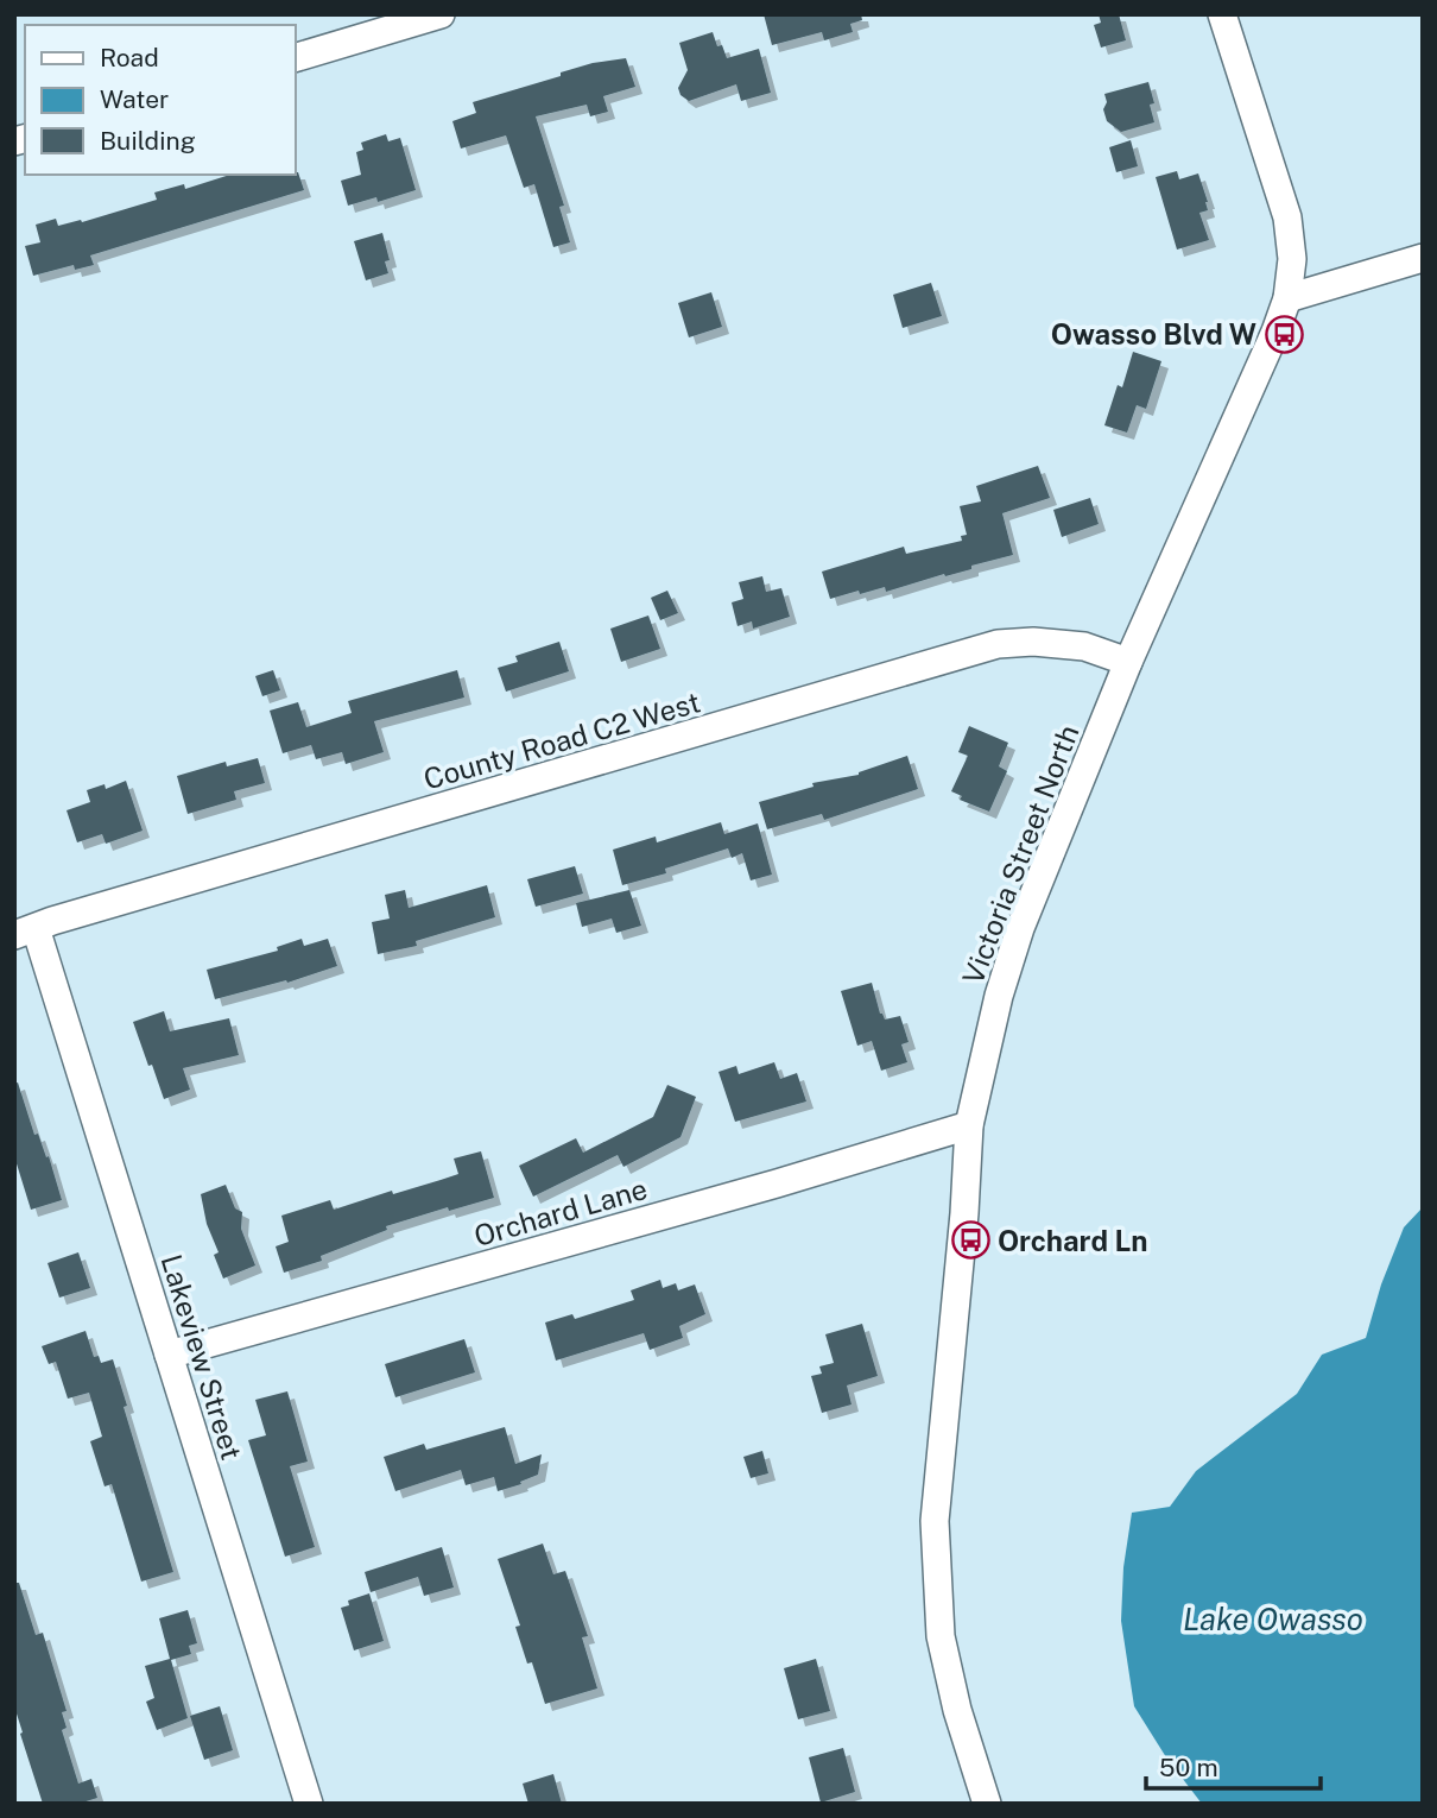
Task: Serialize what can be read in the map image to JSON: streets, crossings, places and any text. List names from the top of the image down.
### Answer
{
  "streets": {
    "street": [
      "County Road C2 West",
      "Victoria Street North",
      "Orchard Lane",
      "Lakeview Street"
    ]
  },
  "crossings": [
    ["County Road C2 West", "Victoria Street North"],
    ["County Road C2 West", "Lakeview Street"],
    ["Victoria Street North", "Orchard Lane"],
    ["Orchard Lane", "Lakeview Street"]
  ],
  "water": ["Lake Owasso"],
  "places": {
    "bus stop": ["Owasso Blvd W", "Orchard Ln"]
  },
  "legend": ["Road", "Water", "Building"],
  "scale_bar": "50 m"
}
